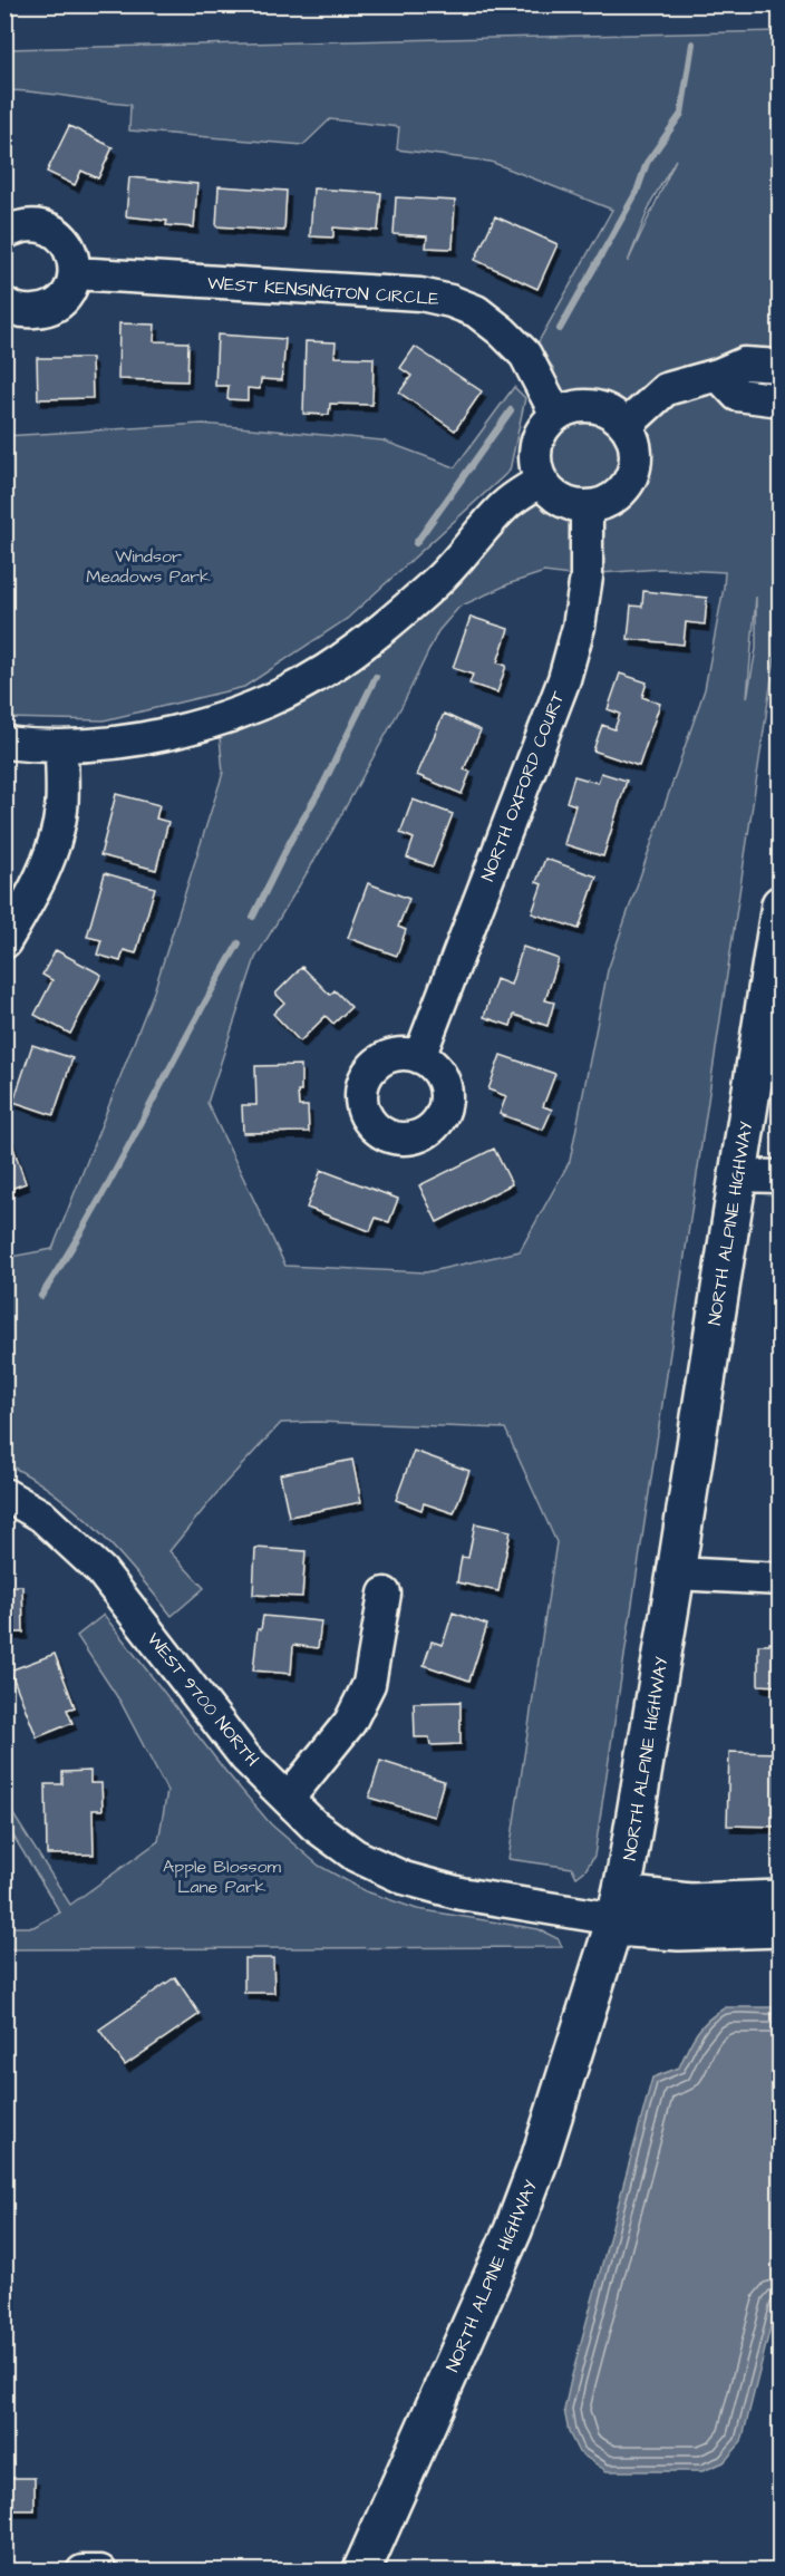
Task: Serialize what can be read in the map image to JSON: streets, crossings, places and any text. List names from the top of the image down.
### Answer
{
  "streets": {
    "main road": ["NORTH ALPINE HIGHWAY"],
    "street": ["WEST KENSINGTON CIRCLE", "NORTH OXFORD COURT", "WEST 9700 NORTH"]
  },
  "crossings": [
    ["WEST KENSINGTON CIRCLE", "NORTH OXFORD COURT"],
    ["NORTH ALPINE HIGHWAY", "WEST 9700 NORTH"]
  ],
  "parks": ["Windsor Meadows Park", "Apple Blossom Lane Park"]
}
